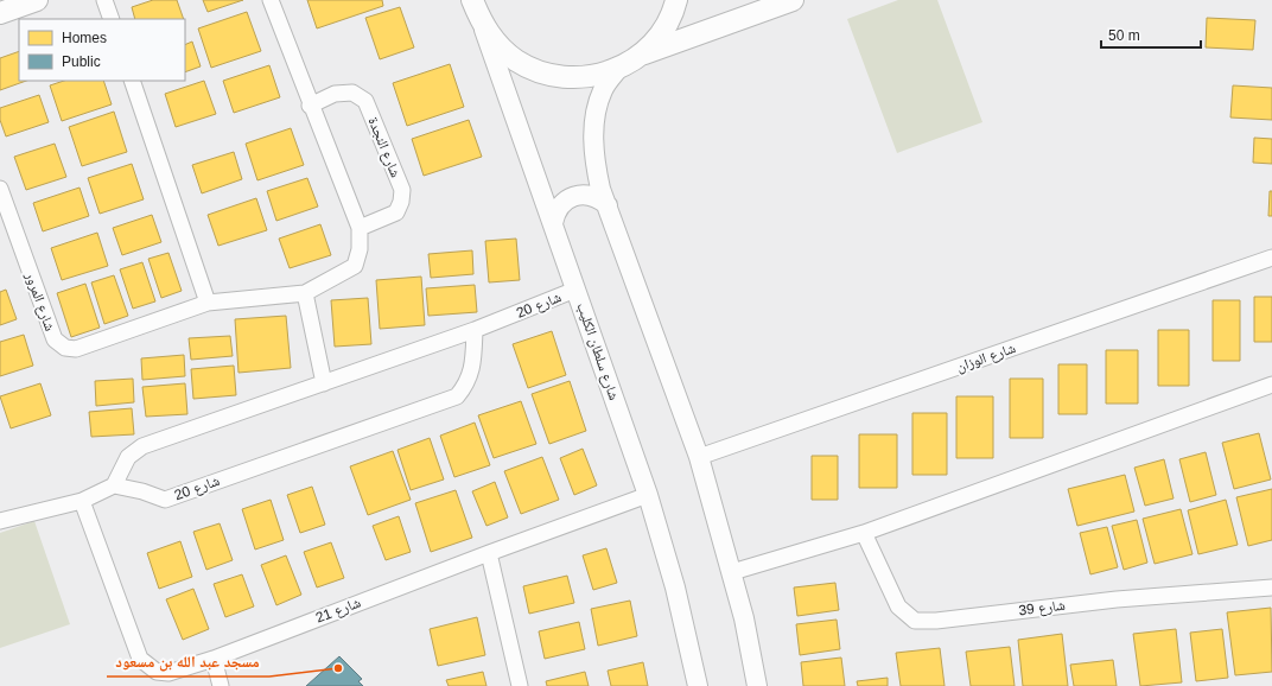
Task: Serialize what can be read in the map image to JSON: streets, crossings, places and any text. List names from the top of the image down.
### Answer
{
  "streets": {
    "street": [
      "شارع النجدة",
      "شارع المرور",
      "شارع 20",
      "شارع سلطان الكليب",
      "شارع الوزان",
      "شارع 39",
      "شارع 21"
    ]
  },
  "crossings": [
    ["شارع النجدة", "شارع المرور"],
    ["شارع 20", "شارع سلطان الكليب"],
    ["شارع سلطان الكليب", "شارع 21"]
  ],
  "places": ["مسجد عبد الله بن مسعود"],
  "legend": ["Homes", "Public"],
  "scale_bar": "50 m"
}
